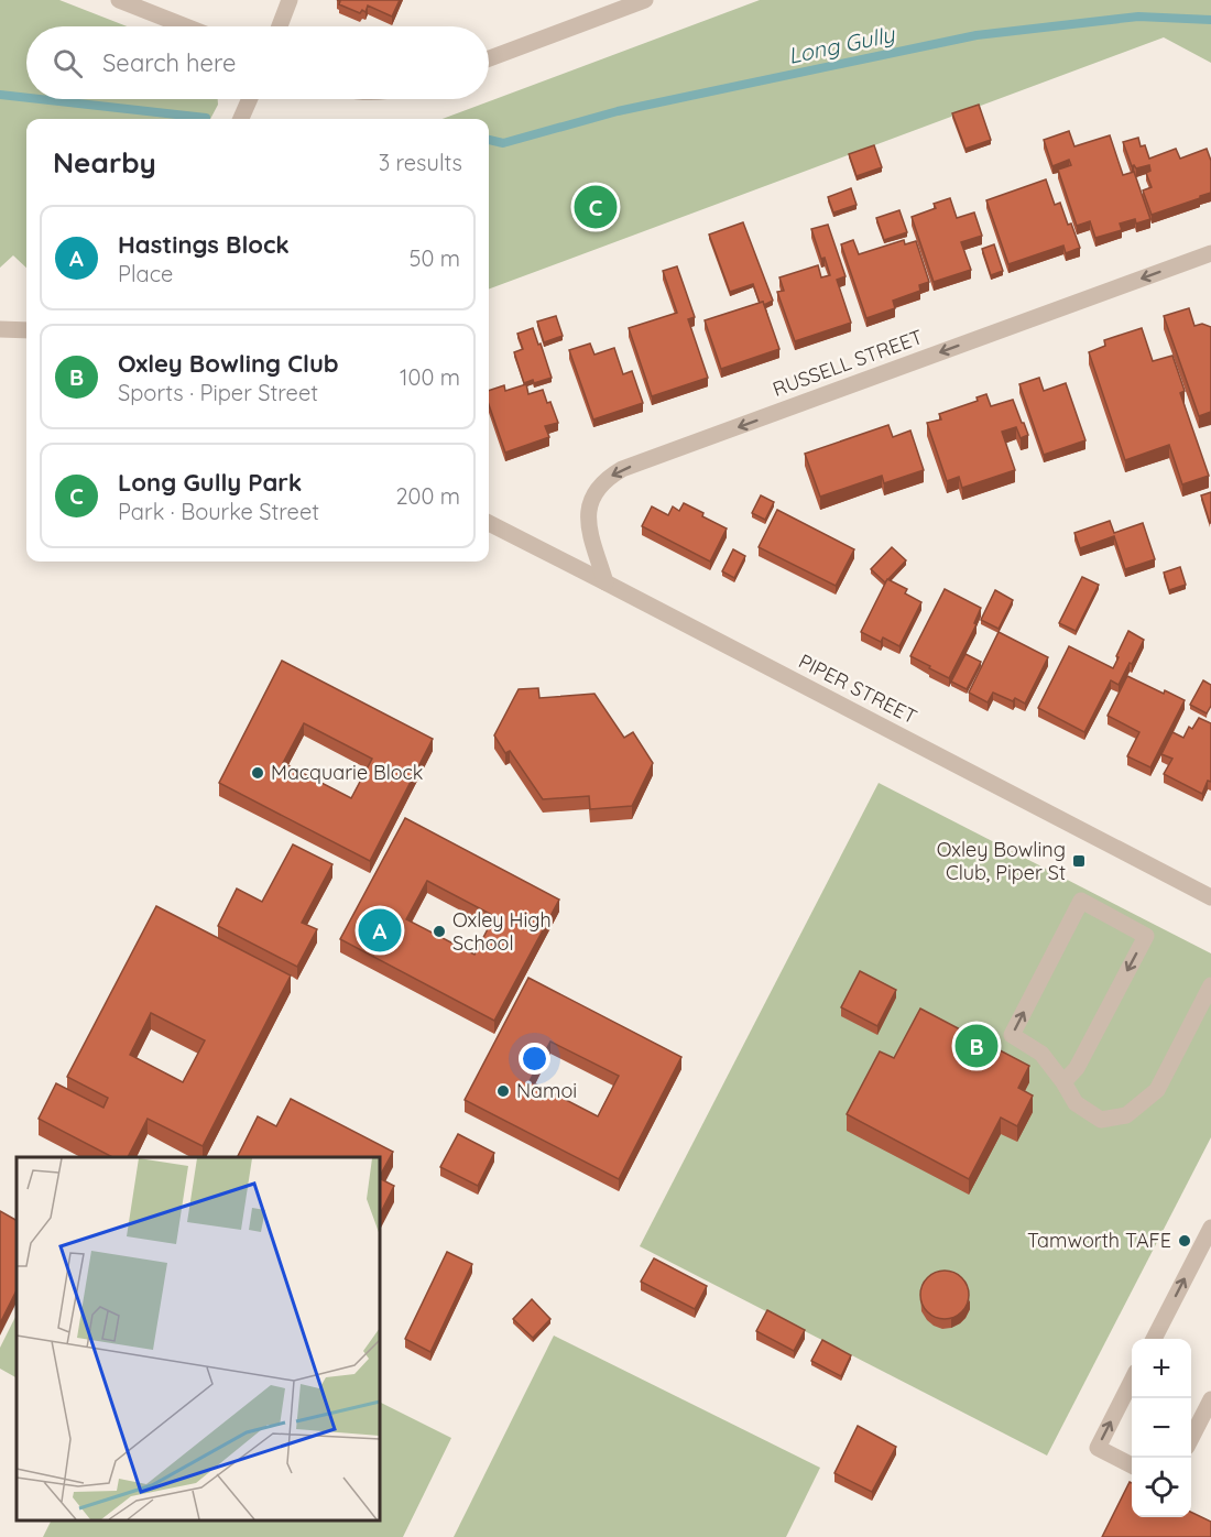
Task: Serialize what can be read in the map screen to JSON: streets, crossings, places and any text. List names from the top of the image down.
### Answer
{
  "streets": {
    "street": ["RUSSELL STREET", "PIPER STREET"]
  },
  "crossings": [
    ["RUSSELL STREET", "PIPER STREET"]
  ],
  "one_way": ["RUSSELL STREET"],
  "water": ["Long Gully"],
  "places": {
    "other": [
      "Macquarie Block",
      "Oxley High School",
      "Namoi",
      "Tamworth TAFE"
    ],
    "transit": ["Oxley Bowling Club, Piper St"]
  },
  "page": {
    "search": "Search here",
    "heading": ["Nearby", "3 results"],
    "pins": ["C", "A", "B"],
    "list": [
      {
        "mark": "A",
        "name": "Hastings Block",
        "note": "Place",
        "value": "50 m"
      },
      {
        "mark": "B",
        "name": "Oxley Bowling Club",
        "note": "Sports · Piper Street",
        "value": "100 m"
      },
      {
        "mark": "C",
        "name": "Long Gully Park",
        "note": "Park · Bourke Street",
        "value": "200 m"
      }
    ],
    "map_buttons": ["+", "−"]
  }
}
